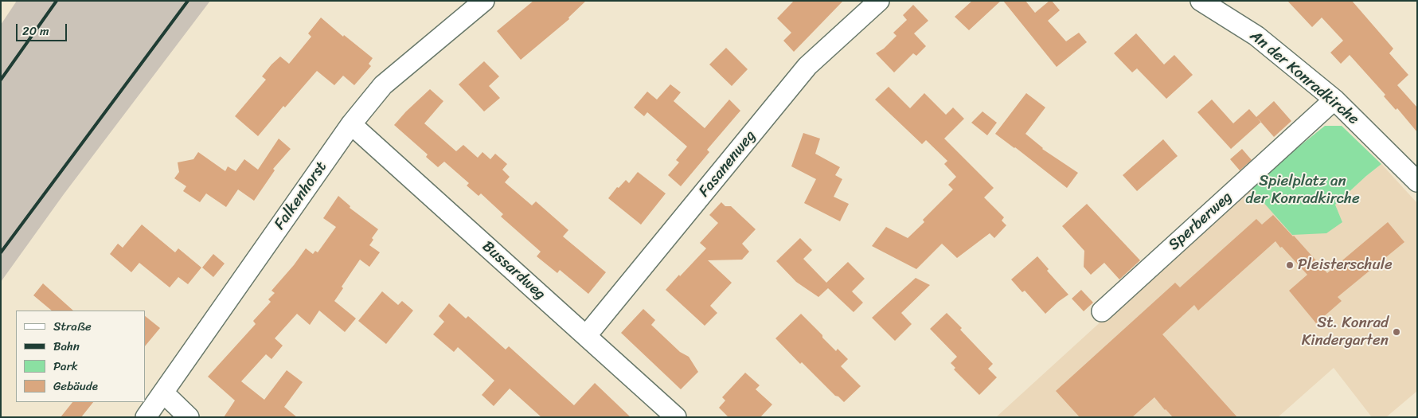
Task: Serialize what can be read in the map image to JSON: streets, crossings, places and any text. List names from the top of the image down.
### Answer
{
  "streets": {
    "street": [
      "An der Konradkirche",
      "Fasanenweg",
      "Falkenhorst",
      "Sperberweg",
      "Bussardweg"
    ]
  },
  "crossings": [
    ["An der Konradkirche", "Sperberweg"],
    ["Fasanenweg", "Bussardweg"],
    ["Falkenhorst", "Bussardweg"]
  ],
  "parks": ["Spielplatz an der Konradkirche"],
  "places": ["Pleisterschule", "St. Konrad Kindergarten"],
  "legend": [
    "Straße",
    "Bahn",
    "Park",
    "Gebäude"
  ],
  "scale_bar": "20 m"
}
